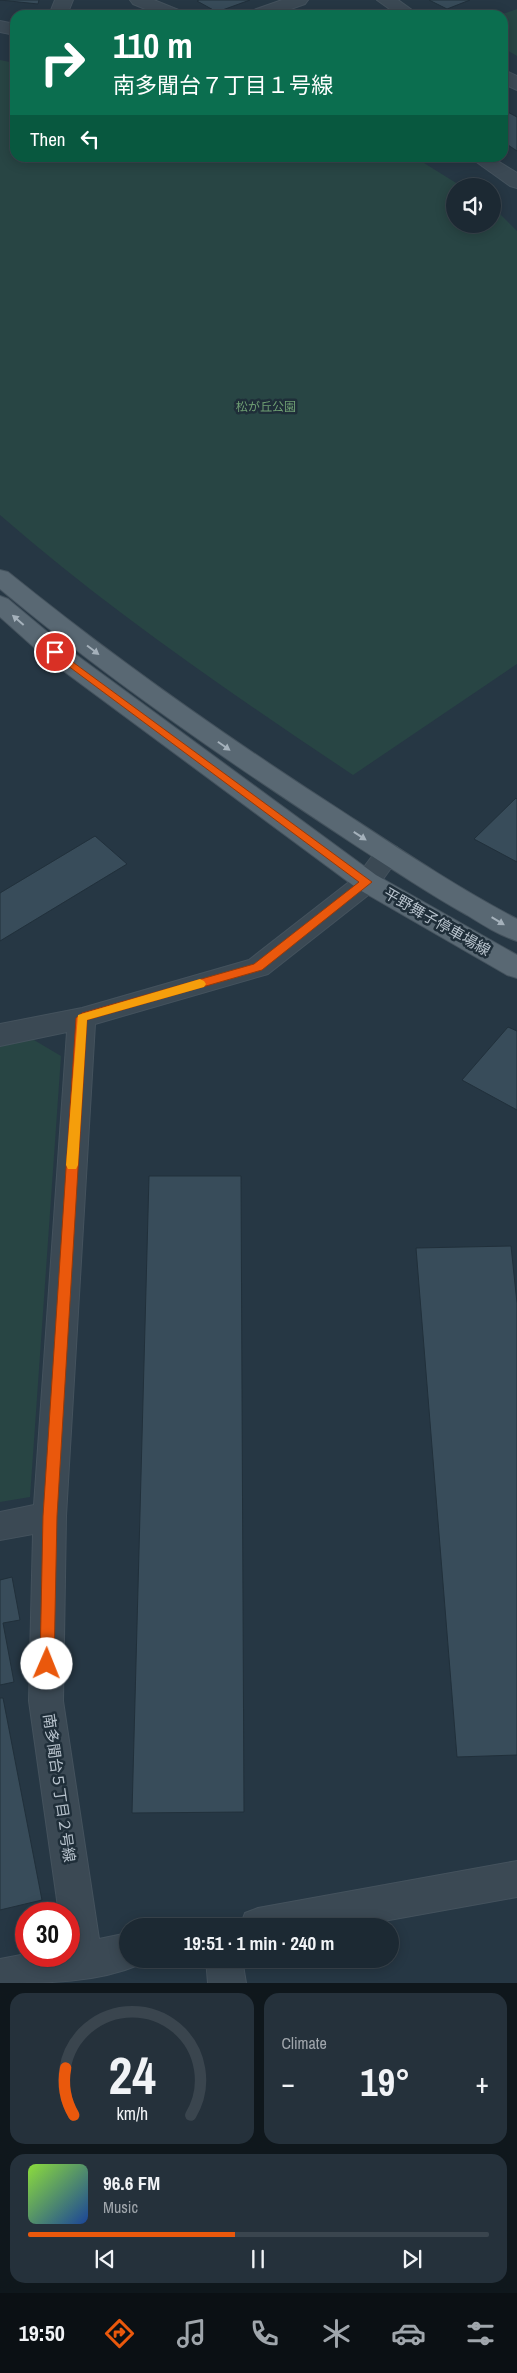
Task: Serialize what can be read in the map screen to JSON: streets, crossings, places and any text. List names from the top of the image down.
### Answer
{
  "streets": {
    "main road": ["平野舞子停車場線"],
    "street": ["南多聞台５丁目２号線"]
  },
  "parks": ["松が丘公園"],
  "page": {
    "turn": ["110 m", "南多聞台７丁目１号線"],
    "then": "Then",
    "limit": "30",
    "trip": "19:51 · 1 min · 240 m",
    "tile": "Climate",
    "heat": ["−", "19°", "+"],
    "song": ["96.6 FM", "Music"],
    "tabs": "19:50",
    "gauge": ["24", "km/h"]
  }
}
